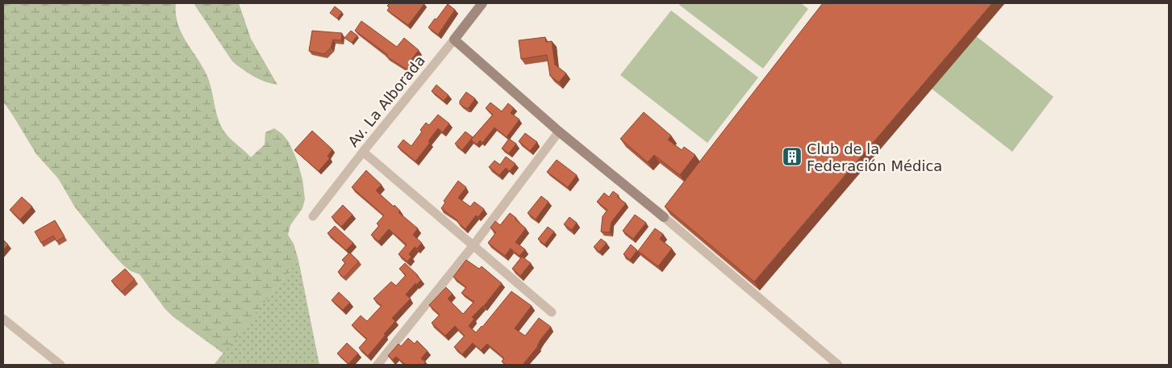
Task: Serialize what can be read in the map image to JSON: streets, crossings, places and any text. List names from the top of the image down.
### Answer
{
  "streets": {
    "main road": ["Av. La Alborada"]
  },
  "places": {
    "building": ["Club de la Federación Médica"]
  }
}
